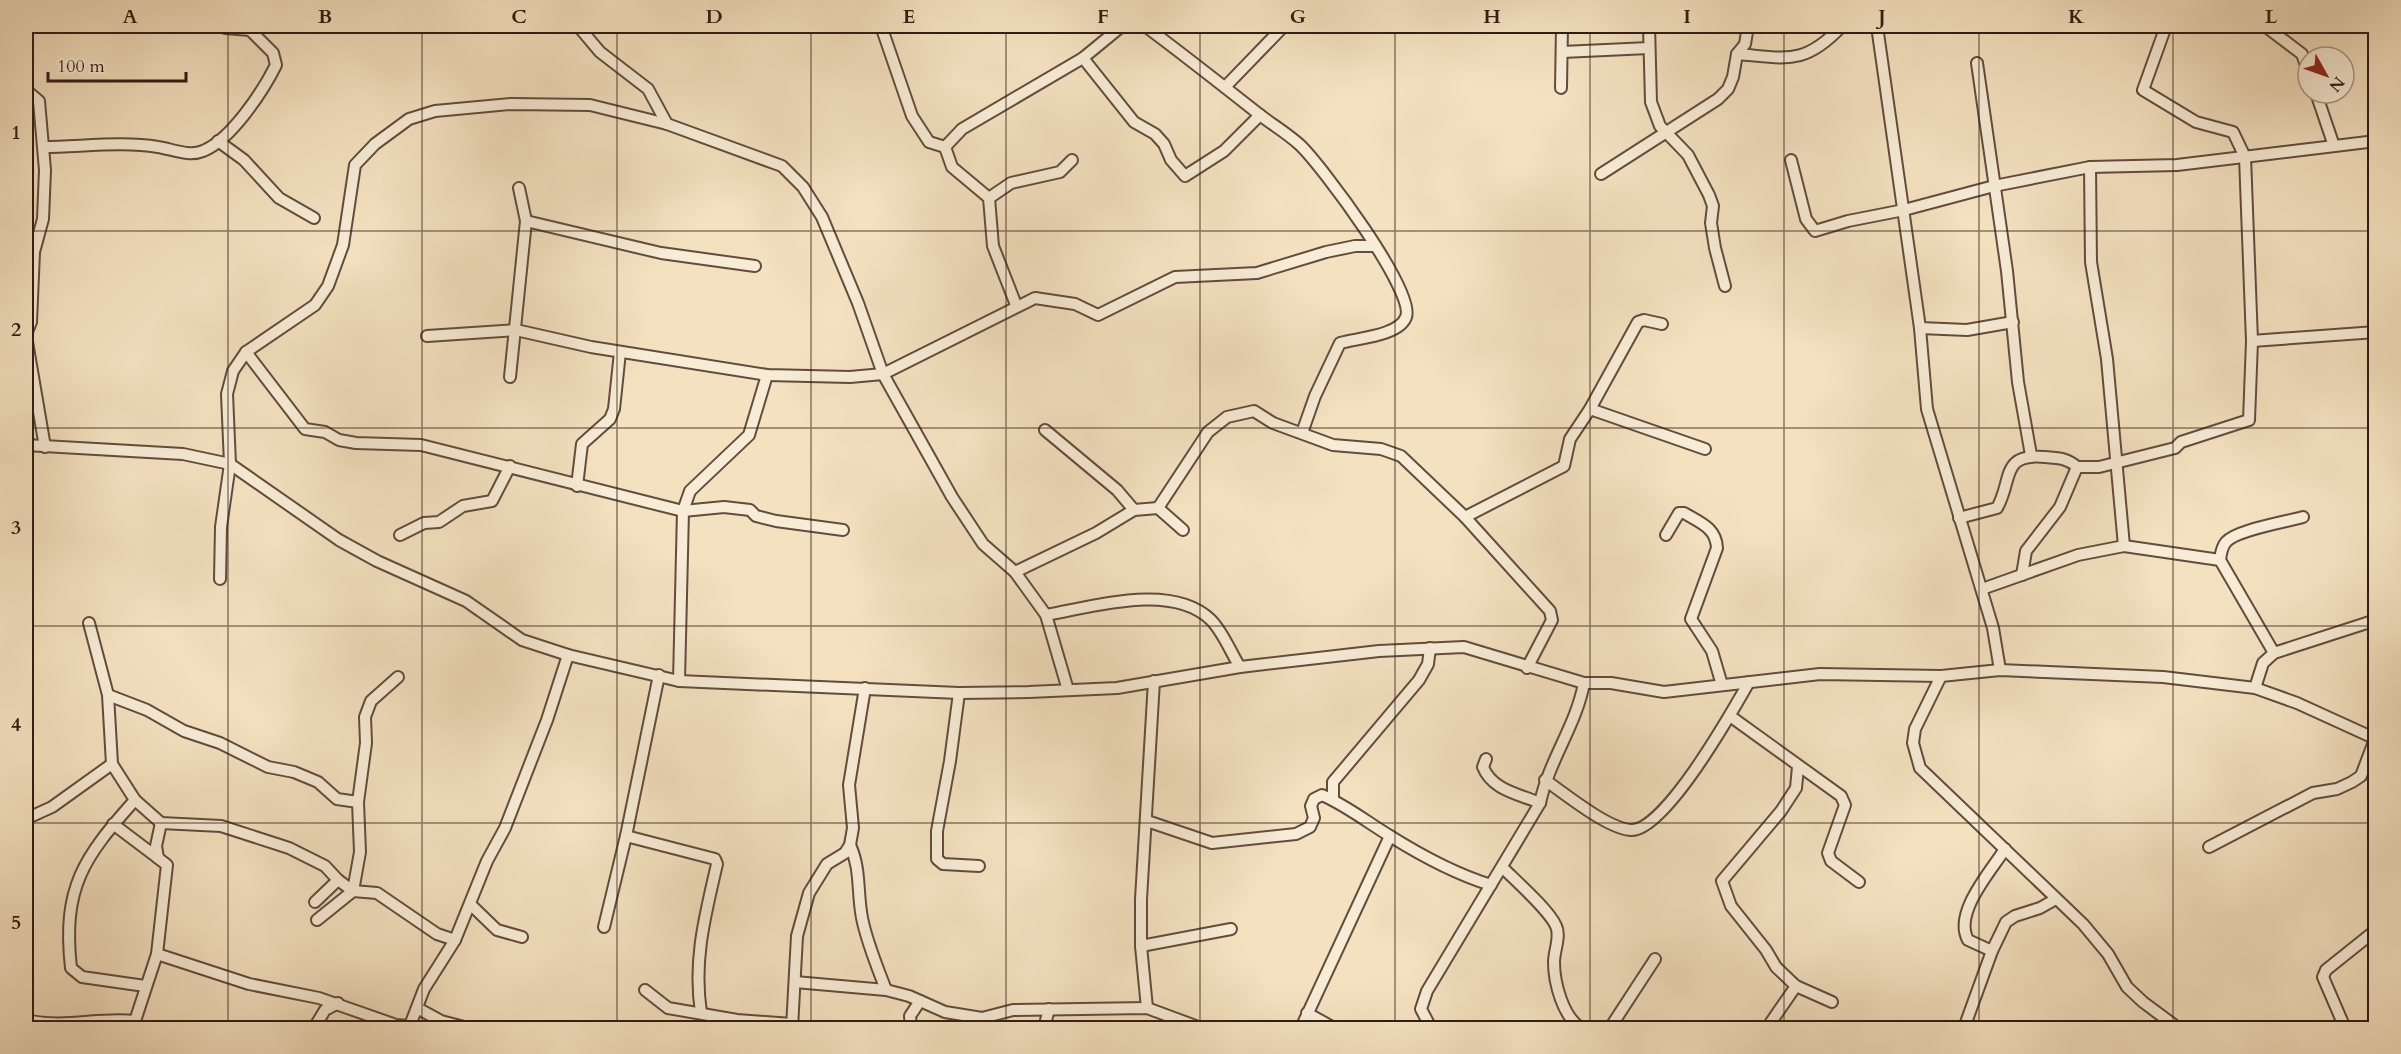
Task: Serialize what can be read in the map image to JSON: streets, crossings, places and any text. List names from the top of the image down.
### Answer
{
  "scale_bar": "100 m",
  "north": "bottom right",
  "grid": {
    "columns": [
      "A",
      "B",
      "C",
      "D",
      "E",
      "F",
      "G",
      "H",
      "I",
      "J",
      "K",
      "L"
    ],
    "rows": [
      "1",
      "2",
      "3",
      "4",
      "5"
    ]
  }
}
